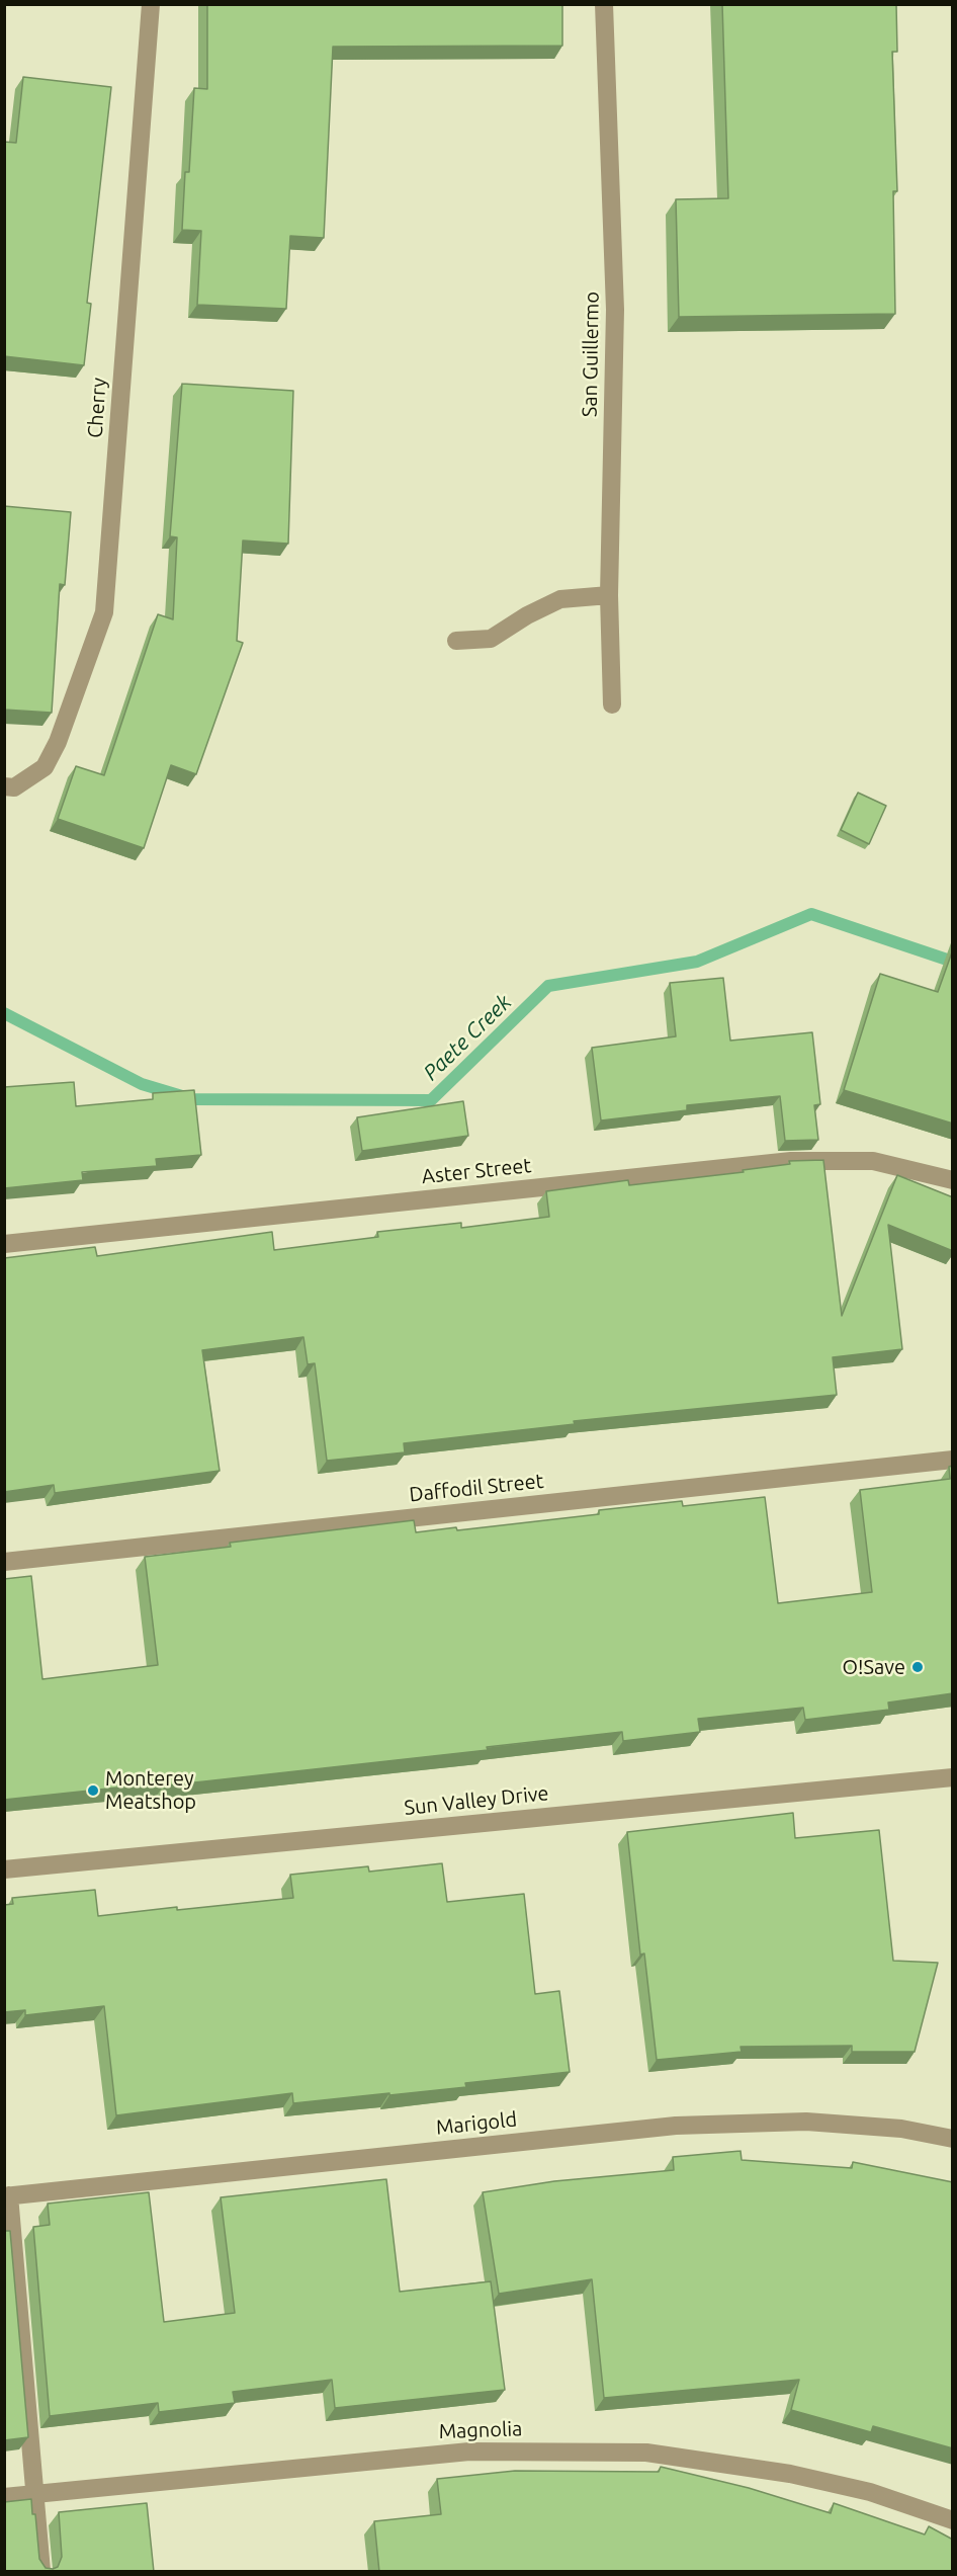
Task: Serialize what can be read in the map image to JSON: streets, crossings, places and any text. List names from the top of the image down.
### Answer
{
  "streets": {
    "street": [
      "San Guillermo",
      "Cherry",
      "Aster Street",
      "Daffodil Street",
      "Sun Valley Drive",
      "Marigold",
      "Magnolia"
    ]
  },
  "water": ["Paete Creek"],
  "places": ["O!Save", "Monterey Meatshop"]
}
